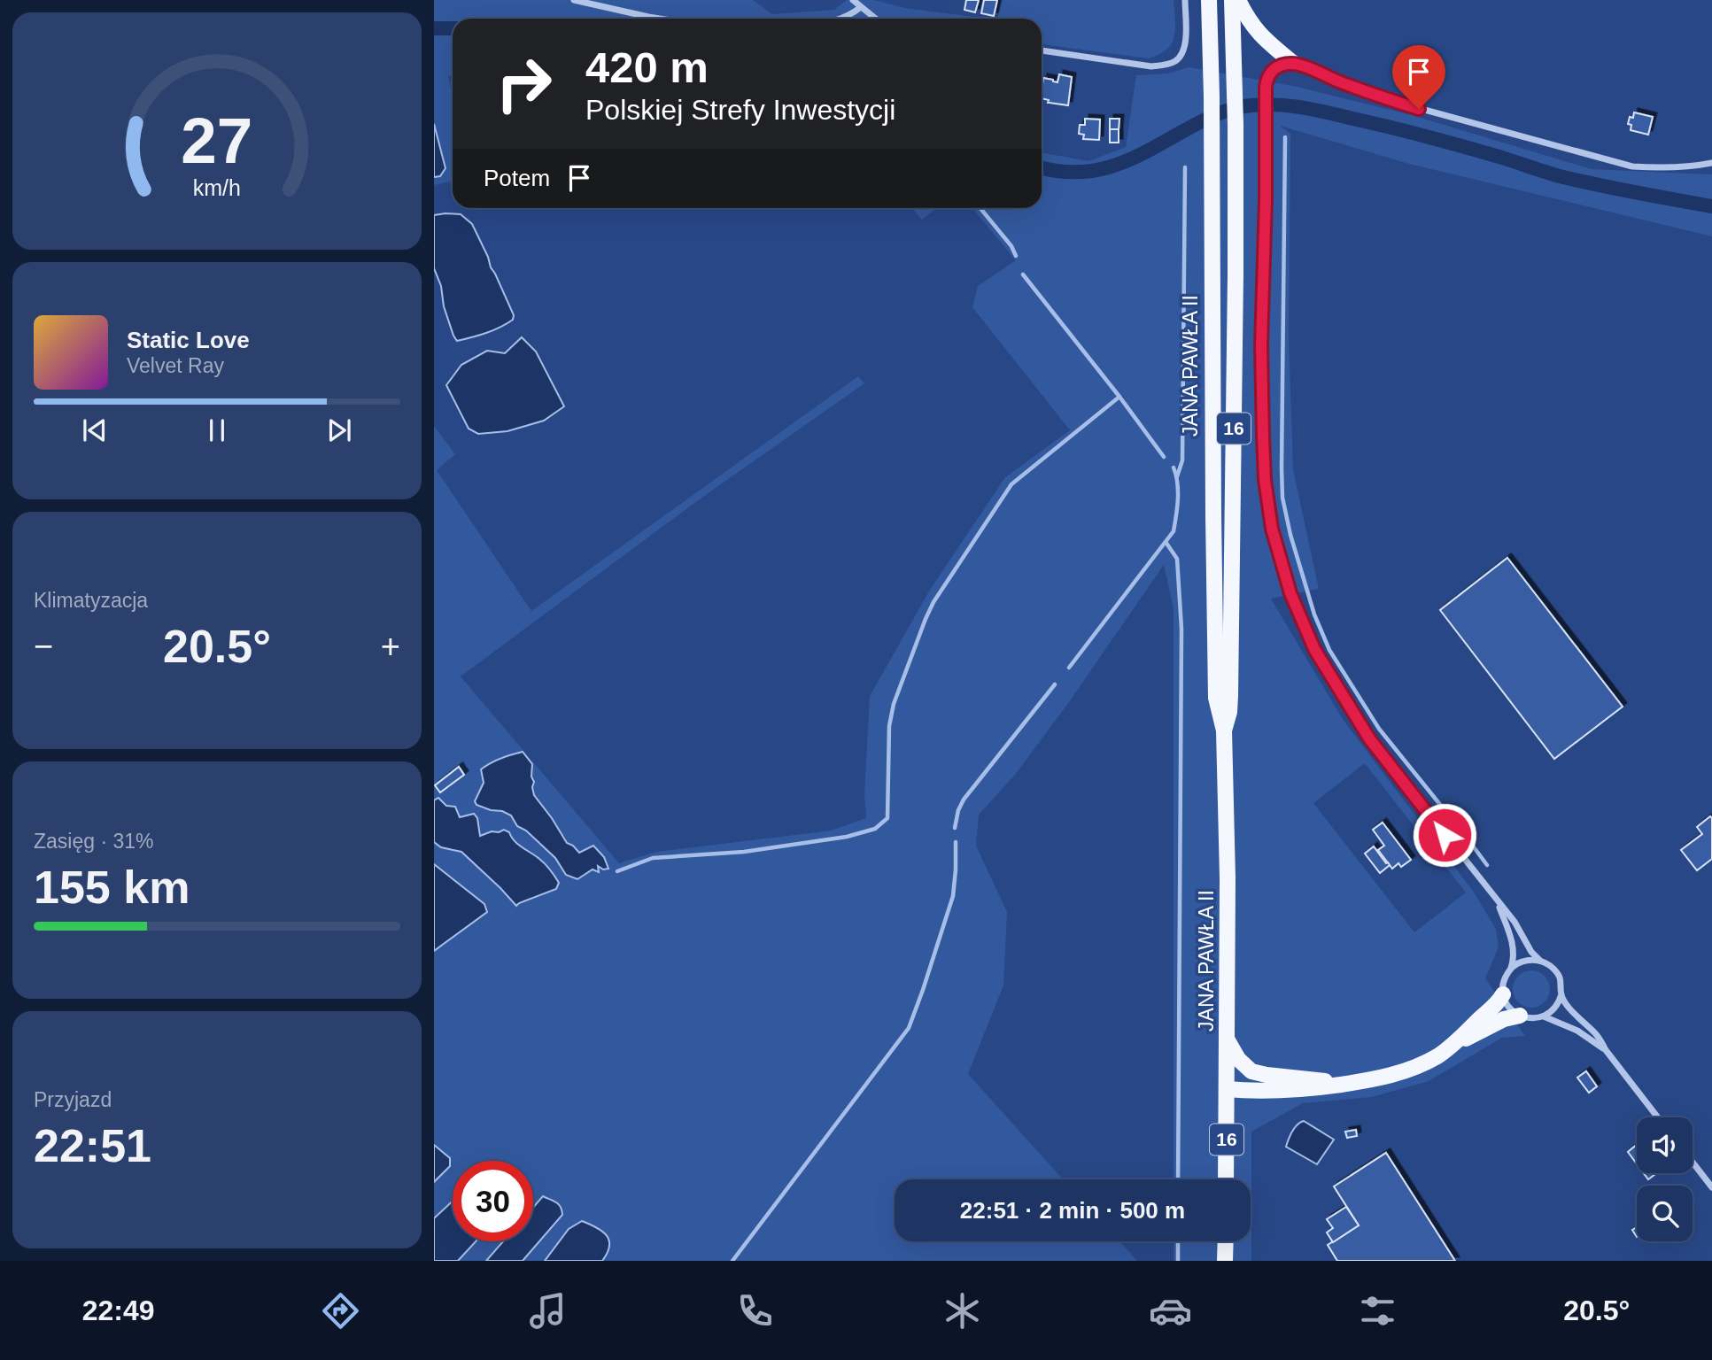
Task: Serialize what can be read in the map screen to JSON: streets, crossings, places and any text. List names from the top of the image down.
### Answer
{
  "streets": {
    "main road": ["JANA PAWŁA II", "16"]
  },
  "page": {
    "turn": ["420 m", "Polskiej Strefy Inwestycji"],
    "then": "Potem",
    "song": ["Static Love", "Velvet Ray"],
    "tile": [
      "Klimatyzacja",
      ["Zasięg · 31%", "155 km"],
      ["Przyjazd", "22:51"]
    ],
    "heat": ["−", "20.5°", "+"],
    "limit": "30",
    "trip": "22:51 · 2 min · 500 m",
    "tabs": ["22:49", "20.5°"],
    "gauge": ["27", "km/h"]
  }
}
